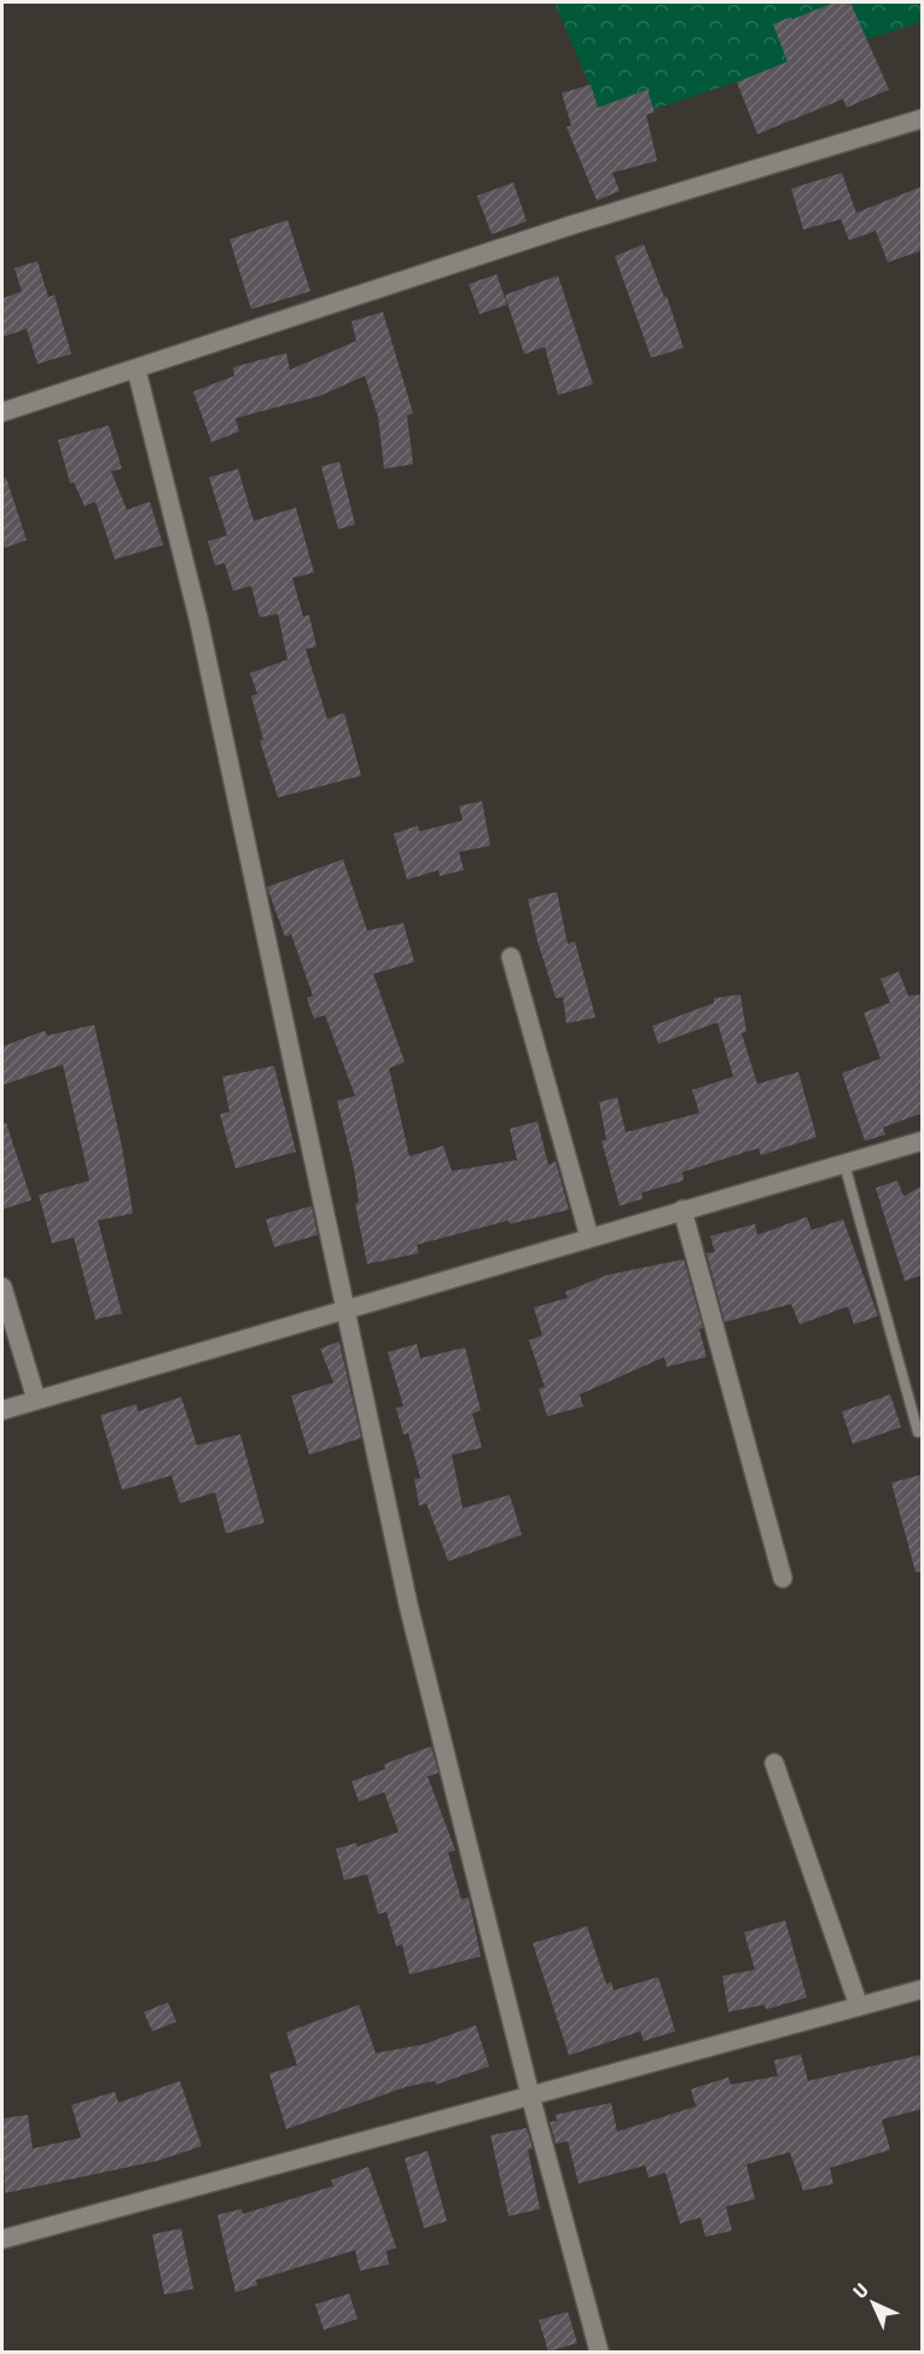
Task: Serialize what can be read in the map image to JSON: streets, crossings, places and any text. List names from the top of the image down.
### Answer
{
  "north": "top left"
}
